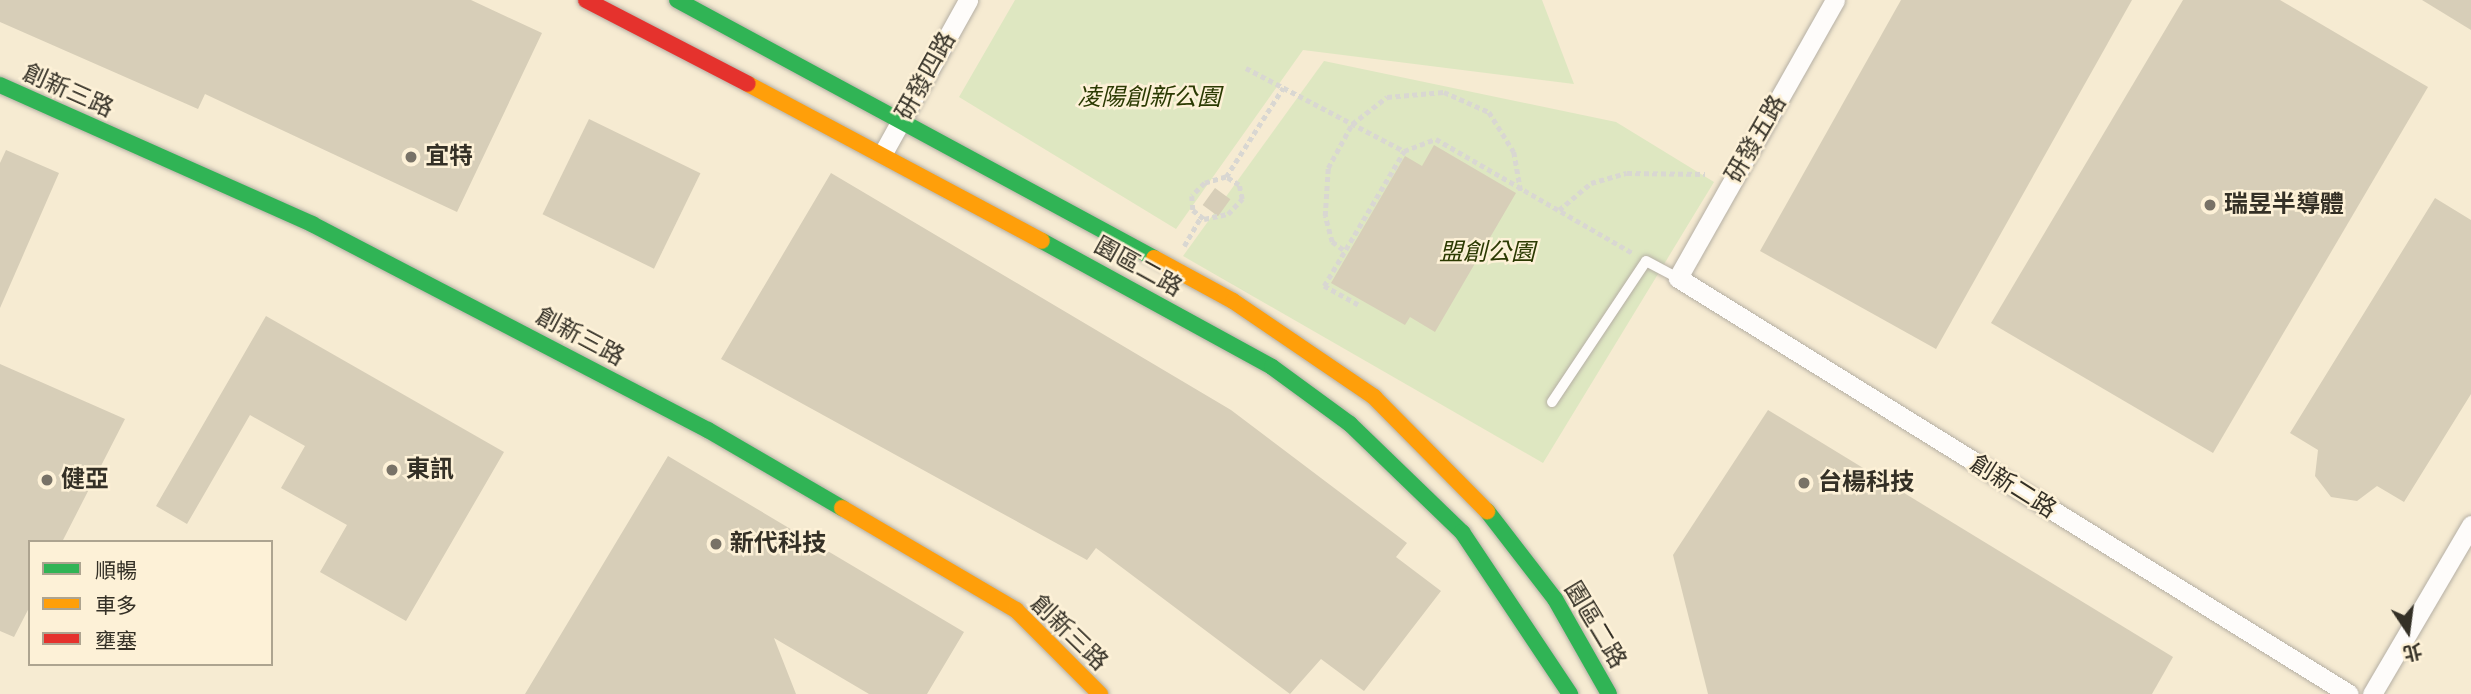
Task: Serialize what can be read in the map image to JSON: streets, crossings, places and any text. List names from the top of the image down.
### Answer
{
  "streets": {
    "street": [
      "研發四路",
      "創新三路",
      "研發五路",
      "園區二路",
      "創新二路"
    ]
  },
  "crossings": [
    ["研發四路", "園區二路"],
    ["研發五路", "創新二路"]
  ],
  "parks": ["凌陽創新公園", "盟創公園"],
  "places": [
    "宜特",
    "瑞昱半導體",
    "東訊",
    "健亞",
    "台楊科技",
    "新代科技"
  ],
  "legend": ["順暢", "車多", "壅塞"],
  "north": "bottom"
}
